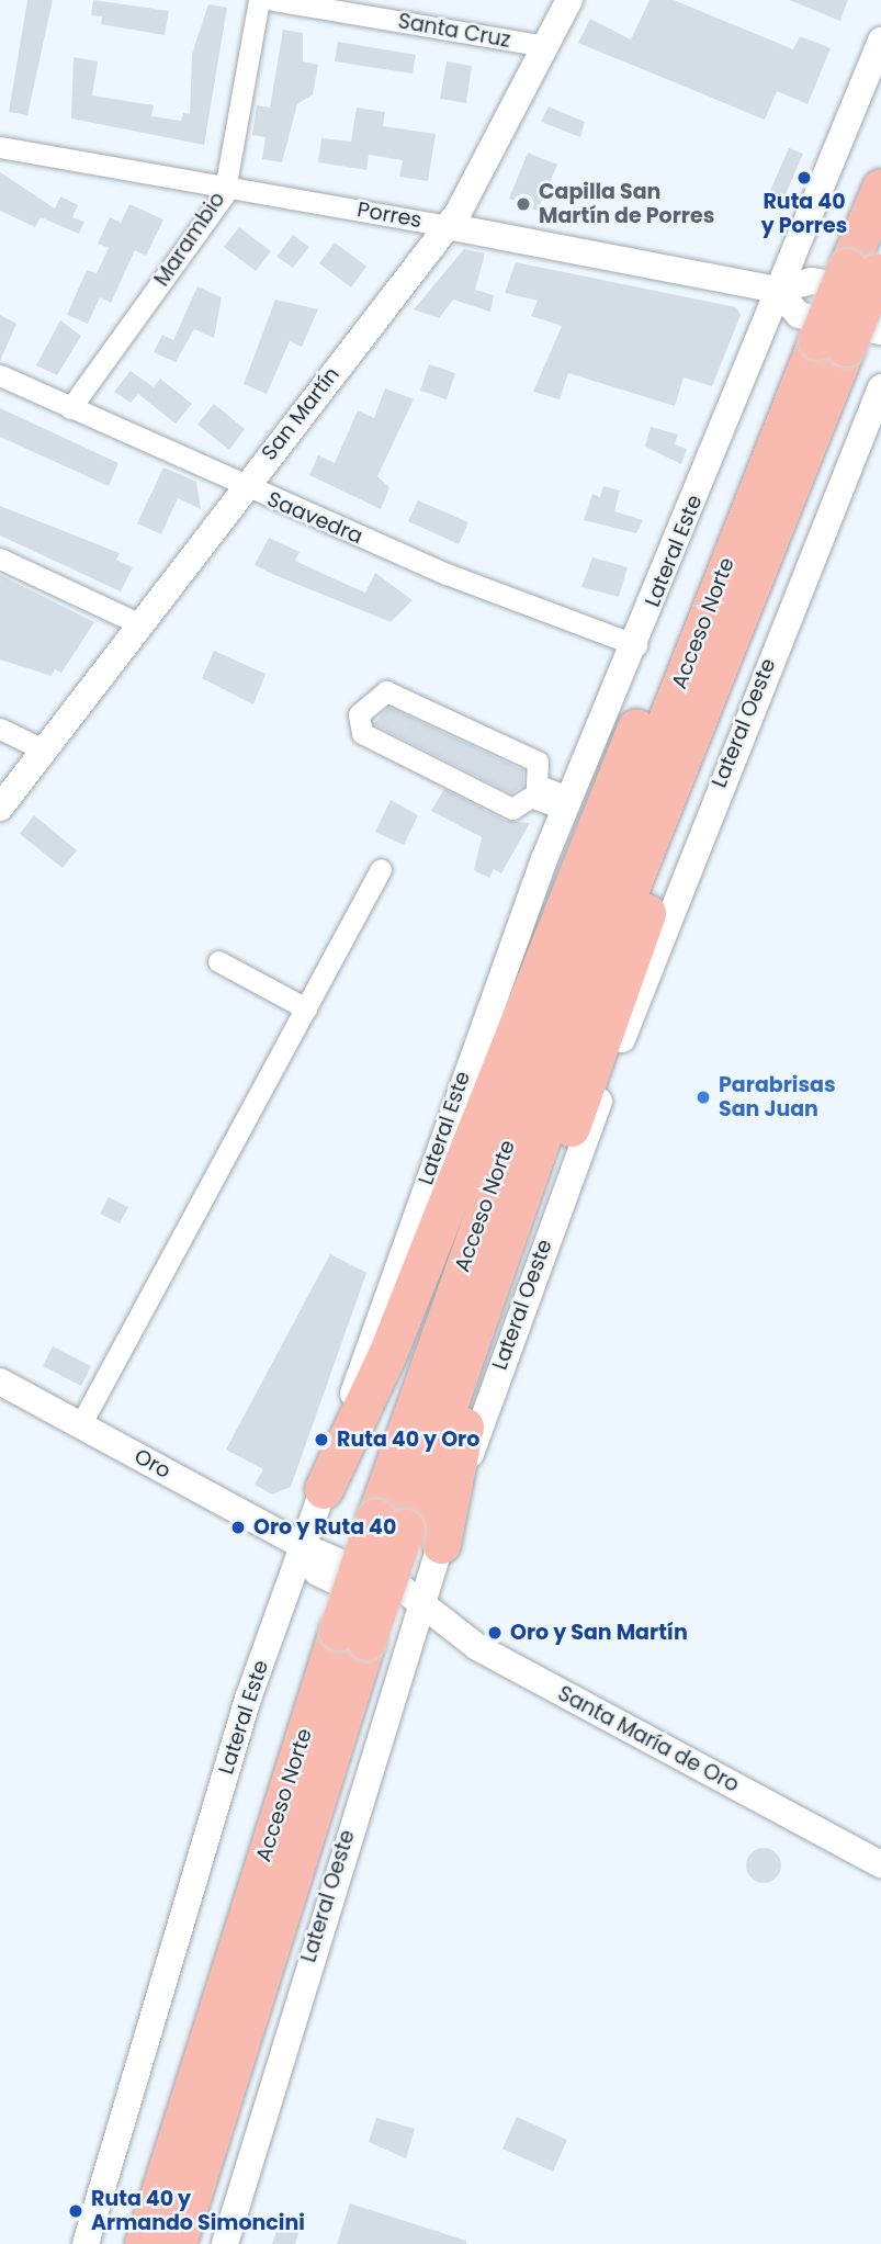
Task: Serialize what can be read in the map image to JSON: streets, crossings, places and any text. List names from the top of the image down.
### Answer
{
  "streets": {
    "highway": ["Acceso Norte"],
    "street": [
      "Santa Cruz",
      "Porres",
      "Marambio",
      "San Martín",
      "Saavedra",
      "Lateral Este",
      "Lateral Oeste",
      "Oro",
      "Santa María de Oro"
    ]
  },
  "crossings": [
    ["Santa Cruz", "San Martín"],
    ["Porres", "Marambio"],
    ["Porres", "San Martín"],
    ["Porres", "Lateral Este"],
    ["Porres", "Acceso Norte"],
    ["Marambio", "Saavedra"],
    ["San Martín", "Saavedra"],
    ["Saavedra", "Lateral Este"],
    ["Lateral Este", "Oro"],
    ["Lateral Oeste", "Oro"],
    ["Lateral Oeste", "Santa María de Oro"],
    ["Oro", "Santa María de Oro"]
  ],
  "places": [
    "Ruta 40 y Porres",
    "Capilla San Martín de Porres",
    "Parabrisas San Juan",
    "Ruta 40 y Oro",
    "Oro y Ruta 40",
    "Oro y San Martín",
    "Ruta 40 y Armando Simoncini"
  ]
}
